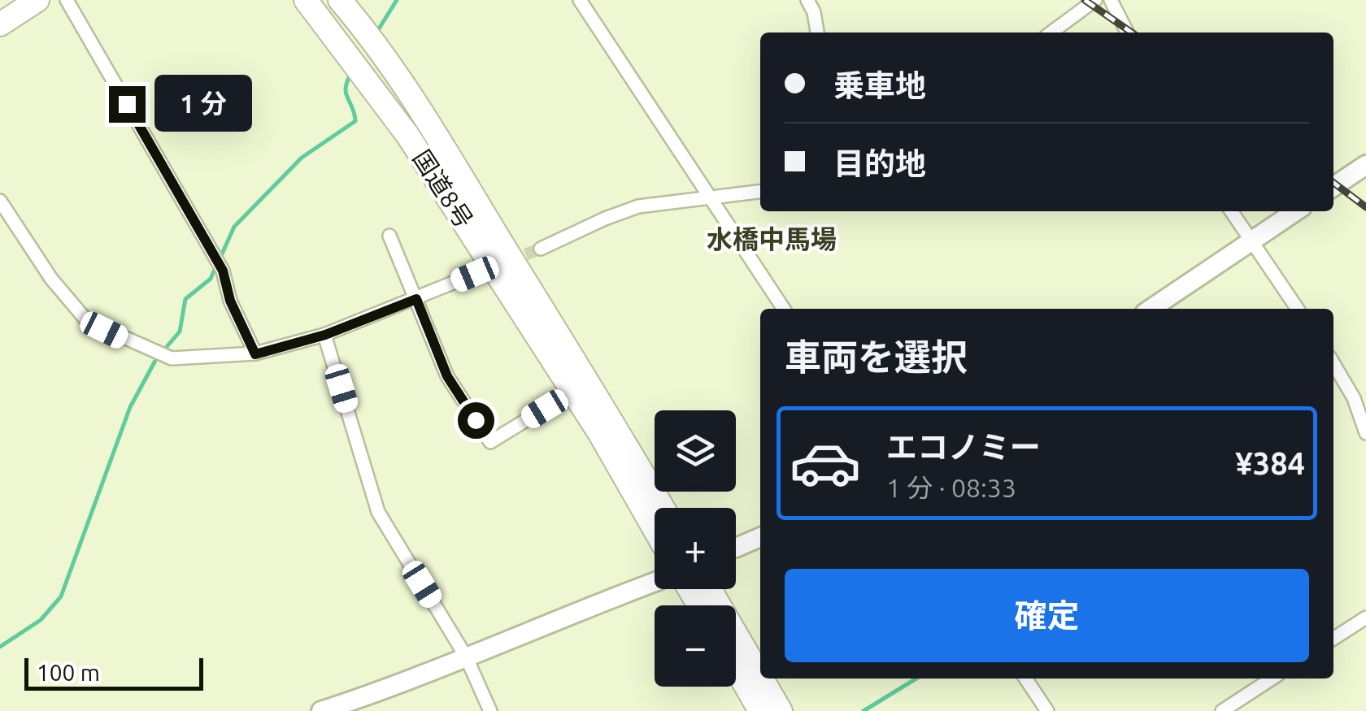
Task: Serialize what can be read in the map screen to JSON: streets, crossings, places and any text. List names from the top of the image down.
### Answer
{
  "streets": {
    "highway": ["国道8号"]
  },
  "districts": ["水橋中馬場"],
  "scale_bar": "100 m",
  "page": {
    "banner": ["乗車地", "目的地"],
    "bubble": "1 分",
    "heading": "車両を選択",
    "list": [
      {
        "name": "エコノミー",
        "note": "1 分 · 08:33",
        "value": "¥384"
      }
    ],
    "map_buttons": ["+", "−"],
    "buttons": "確定",
    "scale": "100 m"
  }
}
